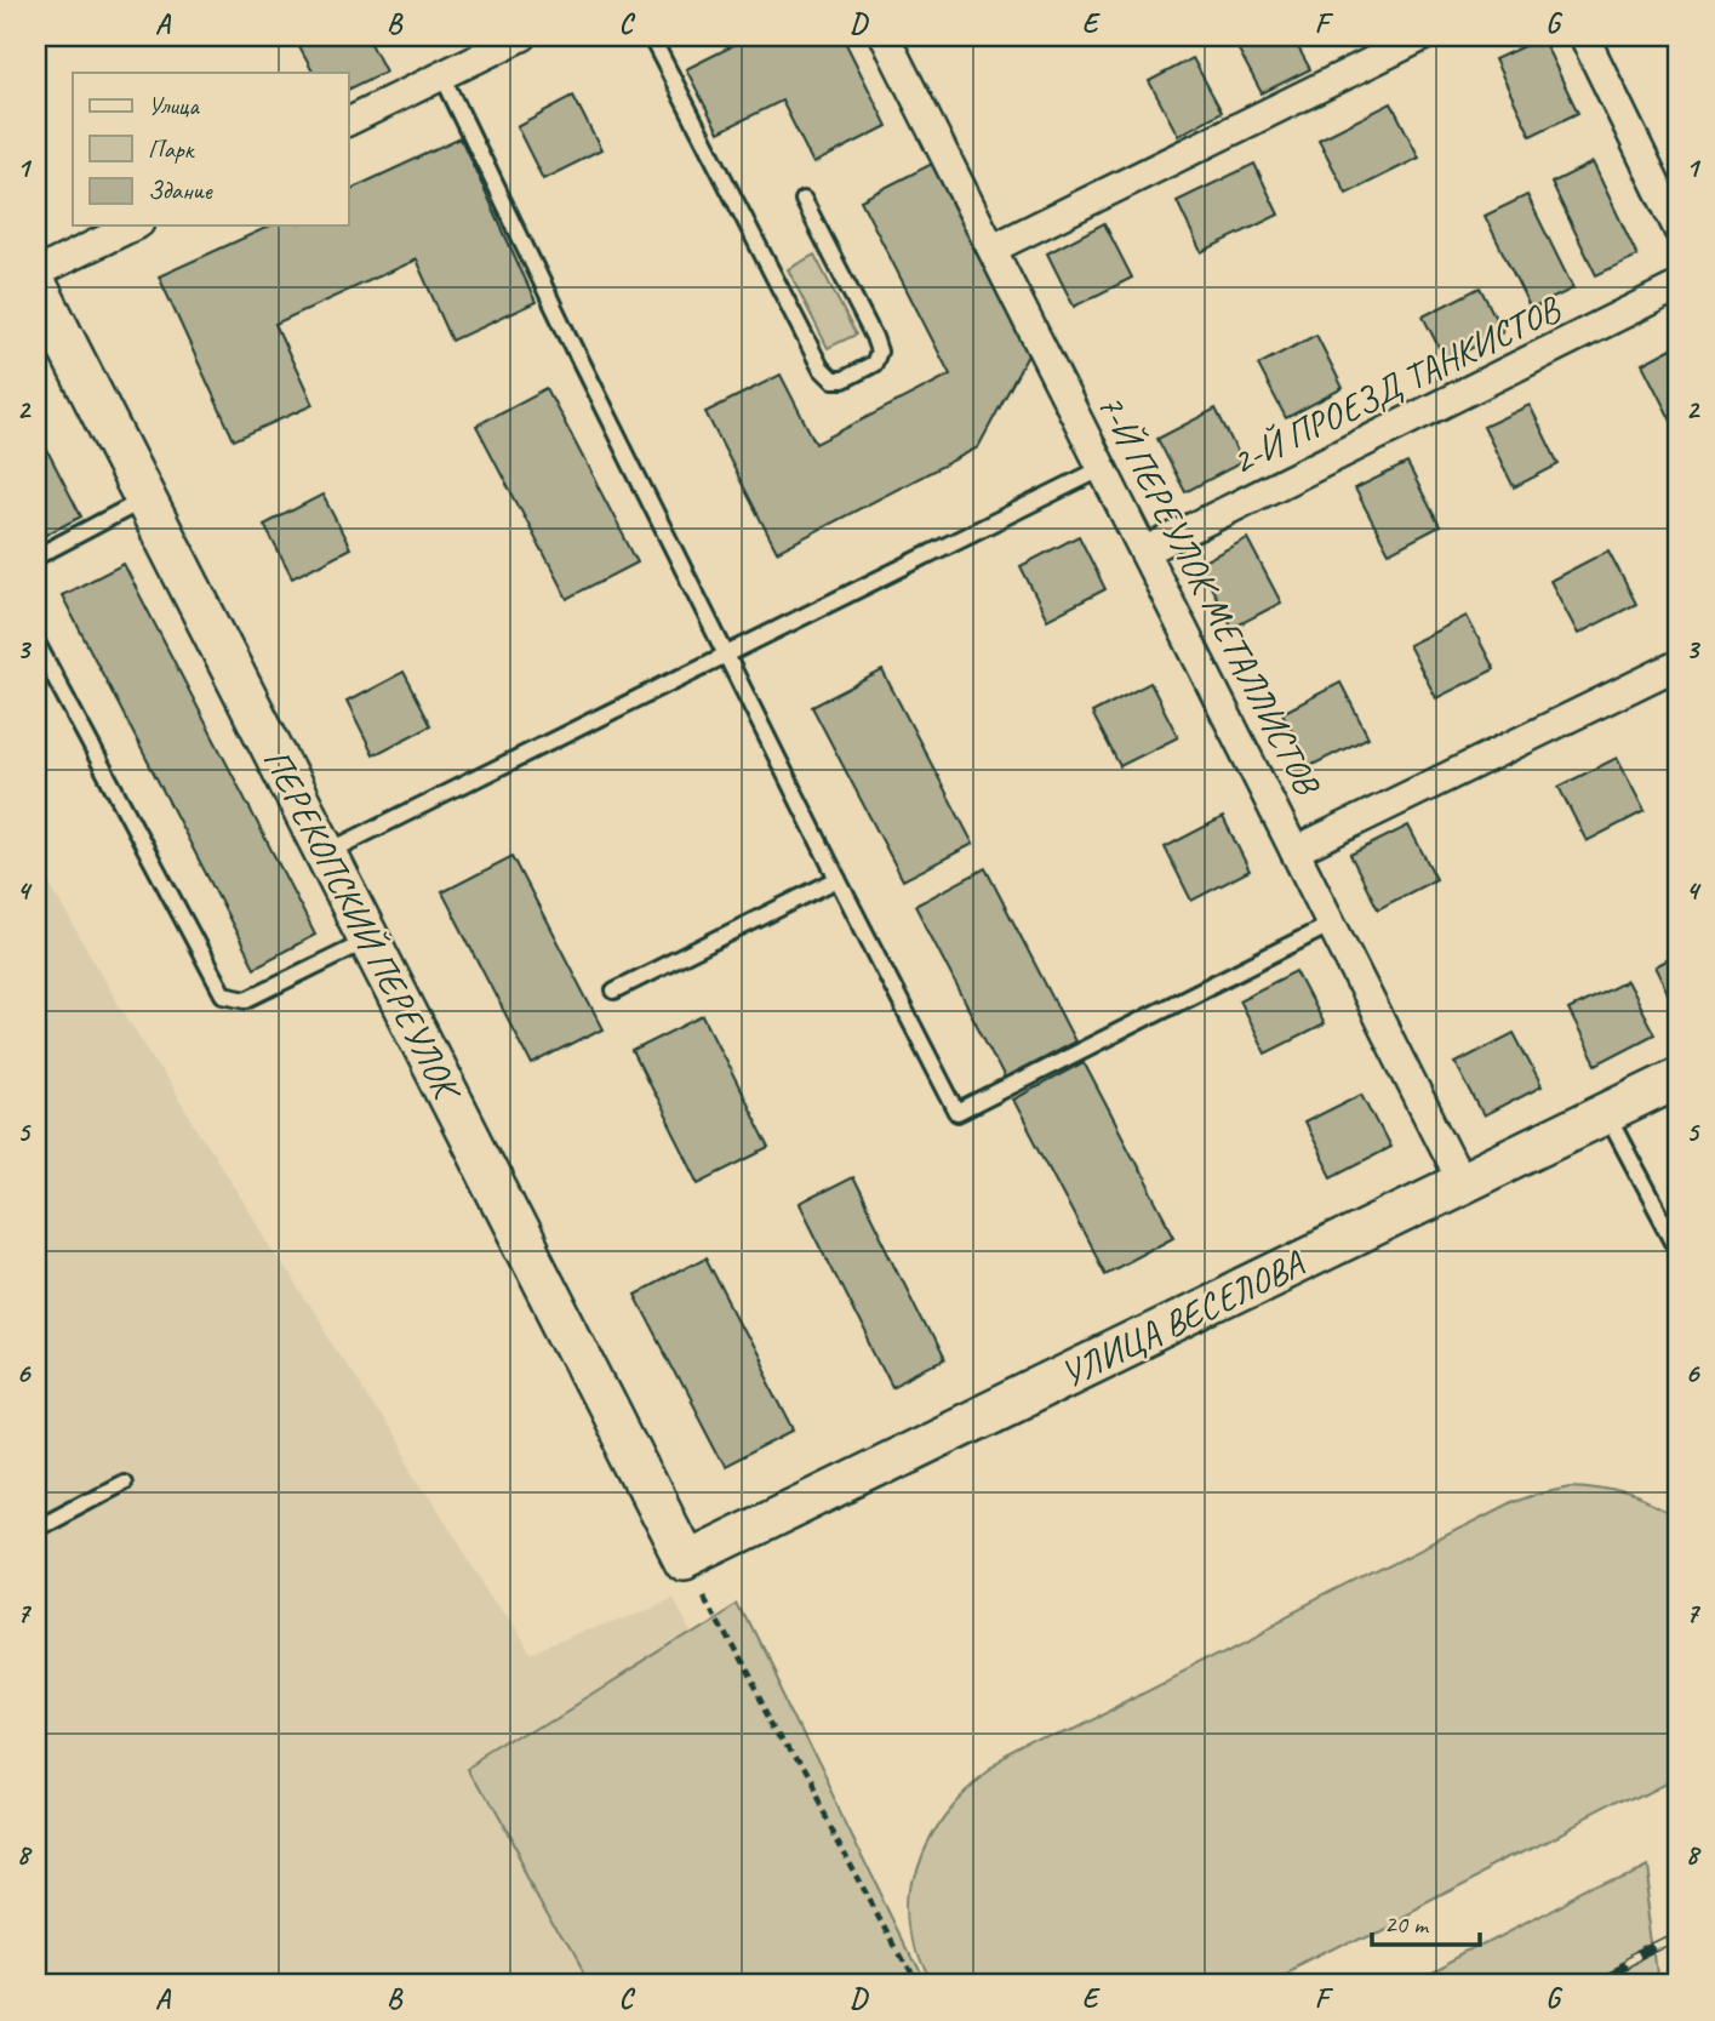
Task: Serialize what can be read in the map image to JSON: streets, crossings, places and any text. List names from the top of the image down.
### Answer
{
  "streets": {
    "street": [
      "2-Й ПРОЕЗД ТАНКИСТОВ",
      "7-Й ПЕРЕУЛОК МЕТАЛЛИСТОВ",
      "ПЕРЕКОПСКИЙ ПЕРЕУЛОК",
      "УЛИЦА ВЕСЕЛОВА"
    ]
  },
  "crossings": [
    ["2-Й ПРОЕЗД ТАНКИСТОВ", "7-Й ПЕРЕУЛОК МЕТАЛЛИСТОВ"],
    ["7-Й ПЕРЕУЛОК МЕТАЛЛИСТОВ", "УЛИЦА ВЕСЕЛОВА"],
    ["ПЕРЕКОПСКИЙ ПЕРЕУЛОК", "УЛИЦА ВЕСЕЛОВА"]
  ],
  "legend": ["Улица", "Парк", "Здание"],
  "scale_bar": "20 m",
  "grid": {
    "columns": [
      "A",
      "B",
      "C",
      "D",
      "E",
      "F",
      "G"
    ],
    "rows": [
      "1",
      "2",
      "3",
      "4",
      "5",
      "6",
      "7",
      "8"
    ]
  }
}
